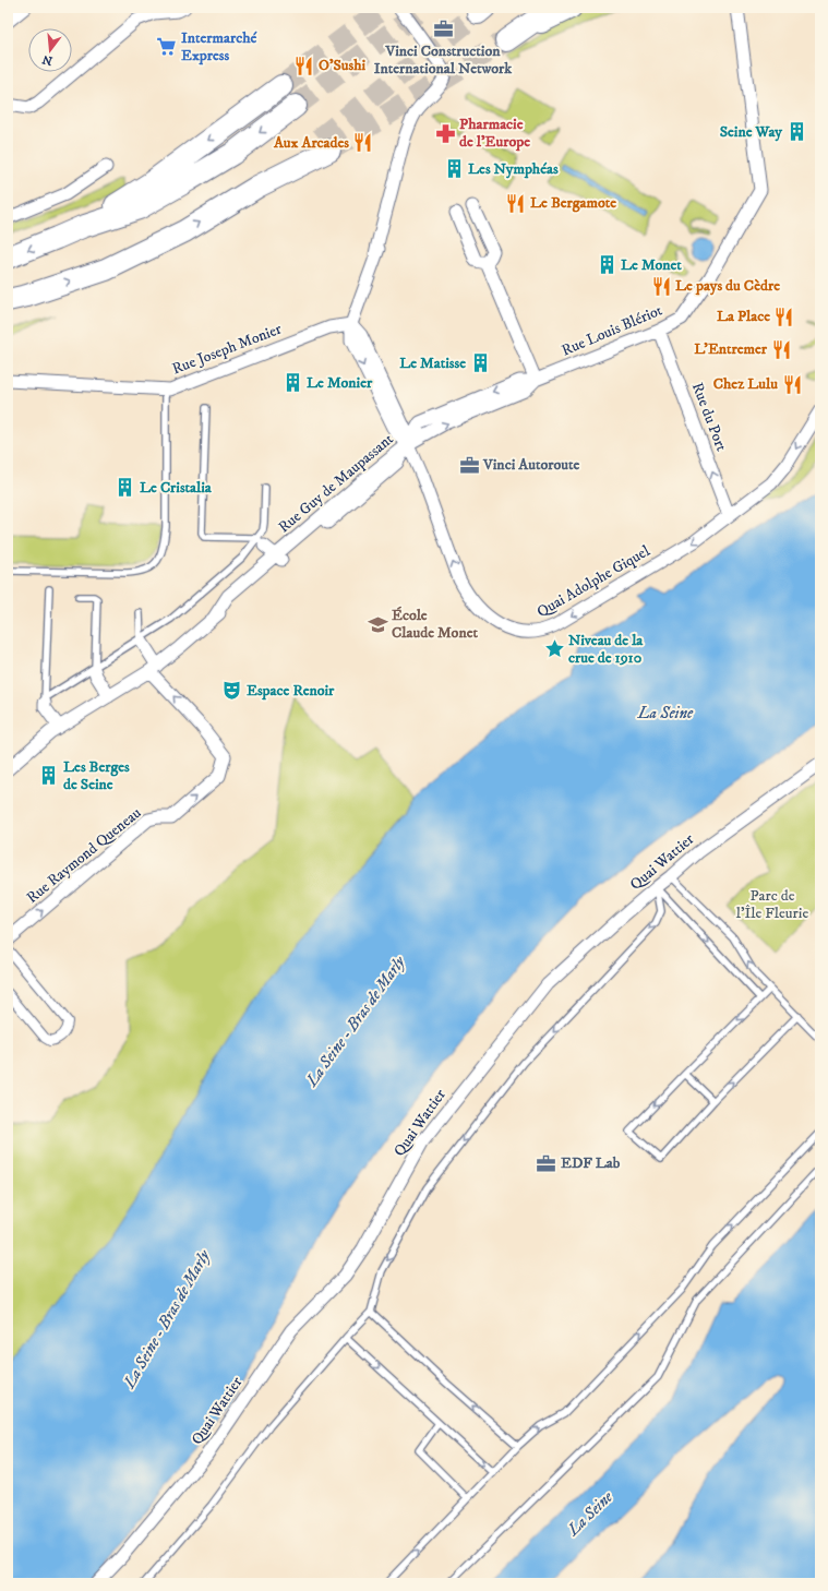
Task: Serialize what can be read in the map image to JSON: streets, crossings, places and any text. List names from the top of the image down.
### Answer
{
  "streets": {
    "street": [
      "Rue Louis Blériot",
      "Rue Joseph Monier",
      "Rue du Port",
      "Rue Guy de Maupassant",
      "Quai Adolphe Giquel",
      "Rue Raymond Queneau",
      "Quai Wattier"
    ]
  },
  "crossings": [
    ["Rue Louis Blériot", "Rue du Port"],
    ["Rue Louis Blériot", "Rue Guy de Maupassant"],
    ["Rue Louis Blériot", "Quai Adolphe Giquel"],
    ["Rue Joseph Monier", "Quai Adolphe Giquel"],
    ["Rue du Port", "Quai Adolphe Giquel"],
    ["Rue Guy de Maupassant", "Quai Adolphe Giquel"],
    ["Rue Guy de Maupassant", "Rue Raymond Queneau"]
  ],
  "one_way": ["Rue du Port"],
  "water": ["La Seine", "La Seine - Bras de Marly"],
  "parks": ["Parc de l'Île Fleurie"],
  "places": {
    "office": ["Vinci Construction International Network", "Vinci Autoroute", "EDF Lab"],
    "supermarket": ["Intermarché Express"],
    "restaurant": [
      "O'Sushi",
      "Aux Arcades",
      "Le Bergamote",
      "Le pays du Cèdre",
      "La Place",
      "L'Entremer",
      "Chez Lulu"
    ],
    "building": [
      "Seine Way",
      "Les Nymphéas",
      "Le Monet",
      "Le Matisse",
      "Le Monier",
      "Le Cristalia",
      "Les Berges de Seine"
    ],
    "pharmacy": ["Pharmacie de l'Europe"],
    "school or university": ["École Claude Monet"],
    "place": ["Niveau de la crue de 1910"],
    "theatre": ["Espace Renoir"]
  },
  "north": "bottom"
}
